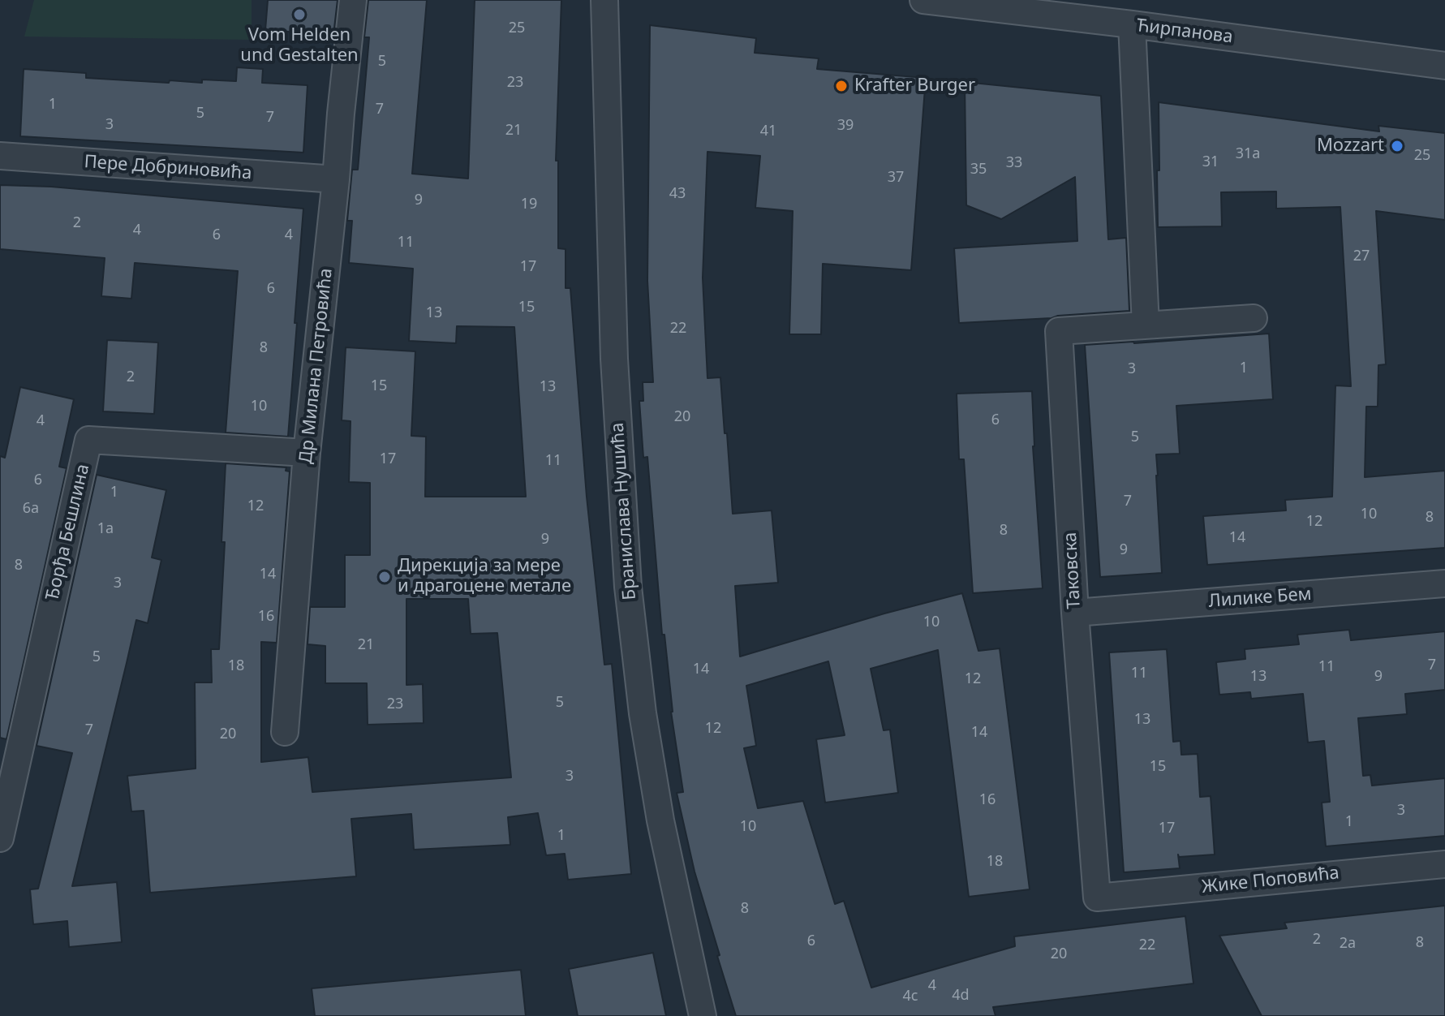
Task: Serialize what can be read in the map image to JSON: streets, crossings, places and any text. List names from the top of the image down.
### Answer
{
  "streets": {
    "street": [
      "Ћирпанова",
      "Пере Добриновића",
      "Др Милана Петровића",
      "Бранислава Нушића",
      "Ђорђа Бешлина",
      "Таковска",
      "Лилике Бем",
      "Жике Поповића"
    ]
  },
  "crossings": [
    ["Пере Добриновића", "Др Милана Петровића"],
    ["Др Милана Петровића", "Ђорђа Бешлина"],
    ["Таковска", "Лилике Бем"],
    ["Таковска", "Жике Поповића"]
  ],
  "places": [
    "Vom Helden und Gestalten",
    "Krafter Burger",
    "Mozzart",
    "Дирекција за мере и драгоцене метале"
  ],
  "house_numbers": [
    "25",
    "5",
    "23",
    "1",
    "7",
    "5",
    "7",
    "3",
    "39",
    "21",
    "41",
    "31a",
    "25",
    "31",
    "33",
    "35",
    "37",
    "43",
    "9",
    "19",
    "2",
    "4",
    "6",
    "4",
    "11",
    "27",
    "17",
    "6",
    "15",
    "13",
    "22",
    "8",
    "1",
    "3",
    "2",
    "15",
    "13",
    "10",
    "20",
    "6",
    "4",
    "5",
    "17",
    "11",
    "6",
    "1",
    "7",
    "12",
    "6a",
    "10",
    "8",
    "12",
    "1a",
    "8",
    "14",
    "9",
    "9",
    "8",
    "14",
    "3",
    "16",
    "10",
    "21",
    "5",
    "7",
    "18",
    "11",
    "14",
    "11",
    "13",
    "9",
    "12",
    "5",
    "23",
    "13",
    "12",
    "7",
    "14",
    "20",
    "15",
    "3",
    "16",
    "3",
    "1",
    "10",
    "17",
    "1",
    "18",
    "8",
    "2",
    "6",
    "8",
    "2a",
    "22",
    "20",
    "4",
    "4d",
    "4c"
  ]
}
